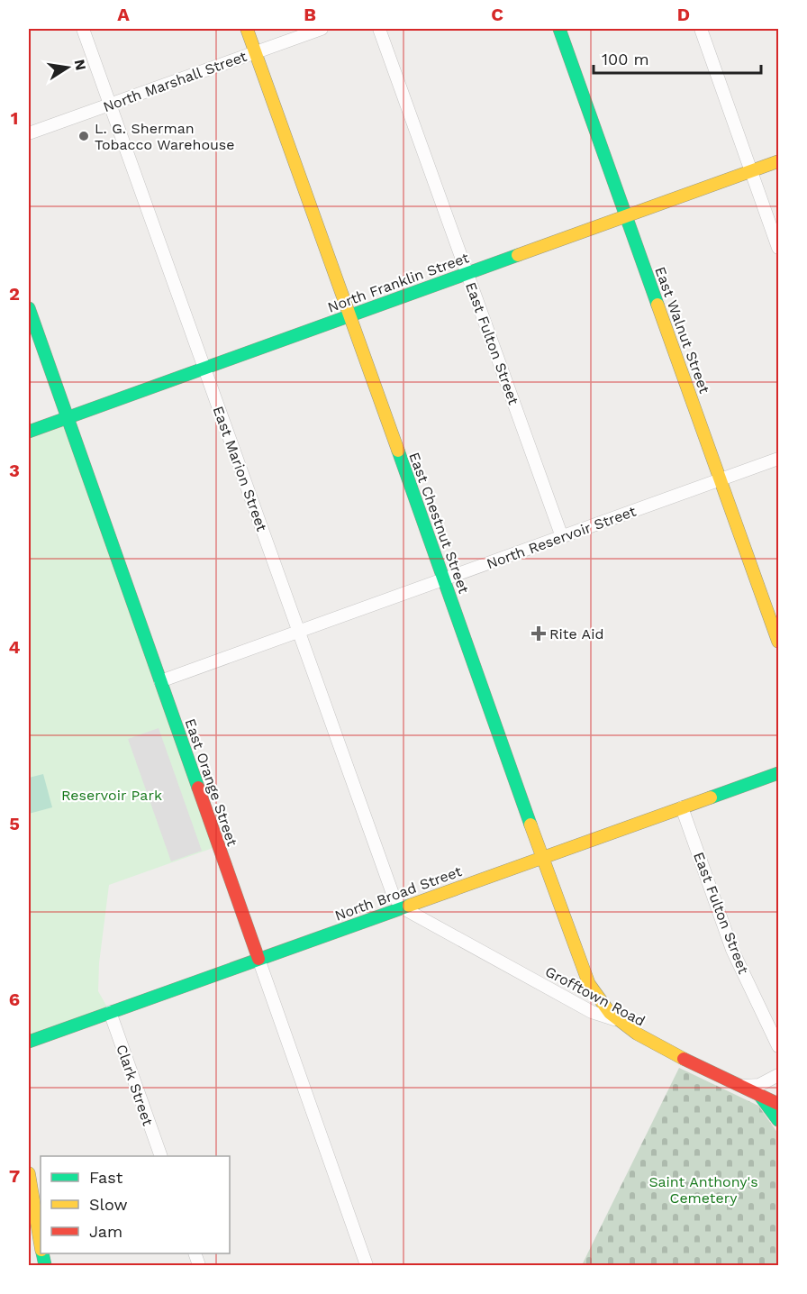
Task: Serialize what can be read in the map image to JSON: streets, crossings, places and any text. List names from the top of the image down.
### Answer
{
  "streets": {
    "main road": [
      "North Franklin Street",
      "East Walnut Street",
      "East Chestnut Street",
      "East Orange Street",
      "North Broad Street",
      "Grofftown Road"
    ],
    "street": [
      "North Marshall Street",
      "East Fulton Street",
      "East Marion Street",
      "North Reservoir Street",
      "Clark Street"
    ]
  },
  "crossings": [
    ["North Marshall Street", "East Marion Street"],
    ["North Marshall Street", "East Chestnut Street"],
    ["North Franklin Street", "East Walnut Street"],
    ["North Franklin Street", "East Fulton Street"],
    ["North Franklin Street", "East Marion Street"],
    ["North Franklin Street", "East Chestnut Street"],
    ["North Franklin Street", "East Orange Street"],
    ["East Walnut Street", "North Reservoir Street"],
    ["East Fulton Street", "North Reservoir Street"],
    ["East Fulton Street", "North Broad Street"],
    ["East Marion Street", "North Reservoir Street"],
    ["East Marion Street", "North Broad Street"],
    ["East Marion Street", "Grofftown Road"],
    ["East Chestnut Street", "North Reservoir Street"],
    ["East Chestnut Street", "North Broad Street"],
    ["East Chestnut Street", "Grofftown Road"],
    ["North Reservoir Street", "East Orange Street"],
    ["East Orange Street", "North Broad Street"],
    ["North Broad Street", "Grofftown Road"],
    ["North Broad Street", "Clark Street"]
  ],
  "parks": ["Reservoir Park", "Saint Anthony's Cemetery"],
  "places": {
    "other": ["L. G. Sherman Tobacco Warehouse"],
    "health": ["Rite Aid"]
  },
  "legend": ["Fast", "Slow", "Jam"],
  "scale_bar": "100 m",
  "north": "right",
  "grid": {
    "columns": [
      "A",
      "B",
      "C",
      "D"
    ],
    "rows": [
      "1",
      "2",
      "3",
      "4",
      "5",
      "6",
      "7"
    ]
  }
}
